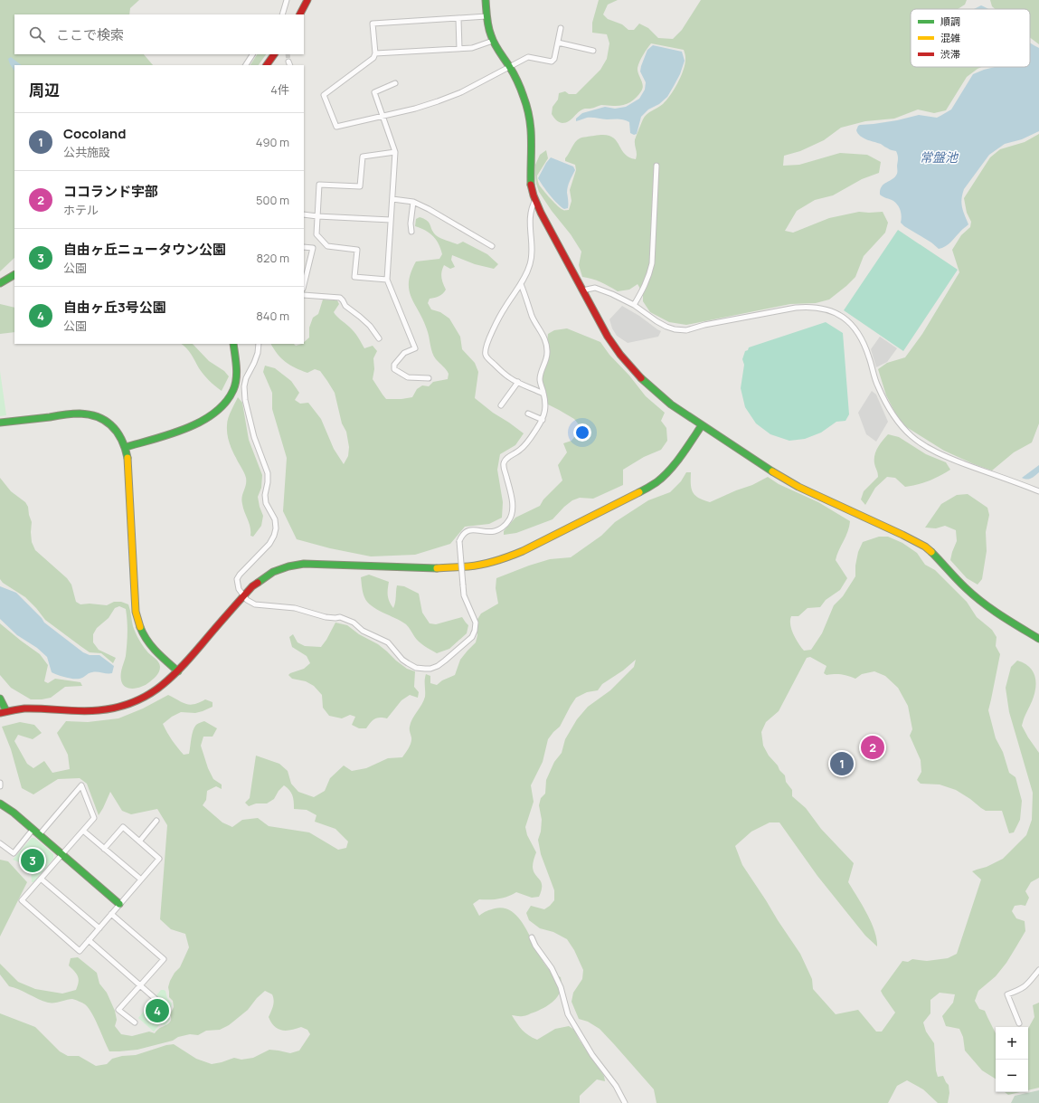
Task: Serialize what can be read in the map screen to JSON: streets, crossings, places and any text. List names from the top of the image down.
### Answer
{
  "water": ["常盤池"],
  "legend": ["順調", "混雑", "渋滞"],
  "page": {
    "search": "ここで検索",
    "heading": ["周辺", "4件"],
    "list": [
      {
        "mark": "1",
        "name": "Cocoland",
        "note": "公共施設",
        "value": "490 m"
      },
      {
        "mark": "2",
        "name": "ココランド宇部",
        "note": "ホテル",
        "value": "500 m"
      },
      {
        "mark": "3",
        "name": "自由ヶ丘ニュータウン公園",
        "note": "公園",
        "value": "820 m"
      },
      {
        "mark": "4",
        "name": "自由ヶ丘3号公園",
        "note": "公園",
        "value": "840 m"
      }
    ],
    "pins": [
      "2",
      "1",
      "3",
      "4"
    ],
    "map_buttons": ["+", "−"]
  }
}
